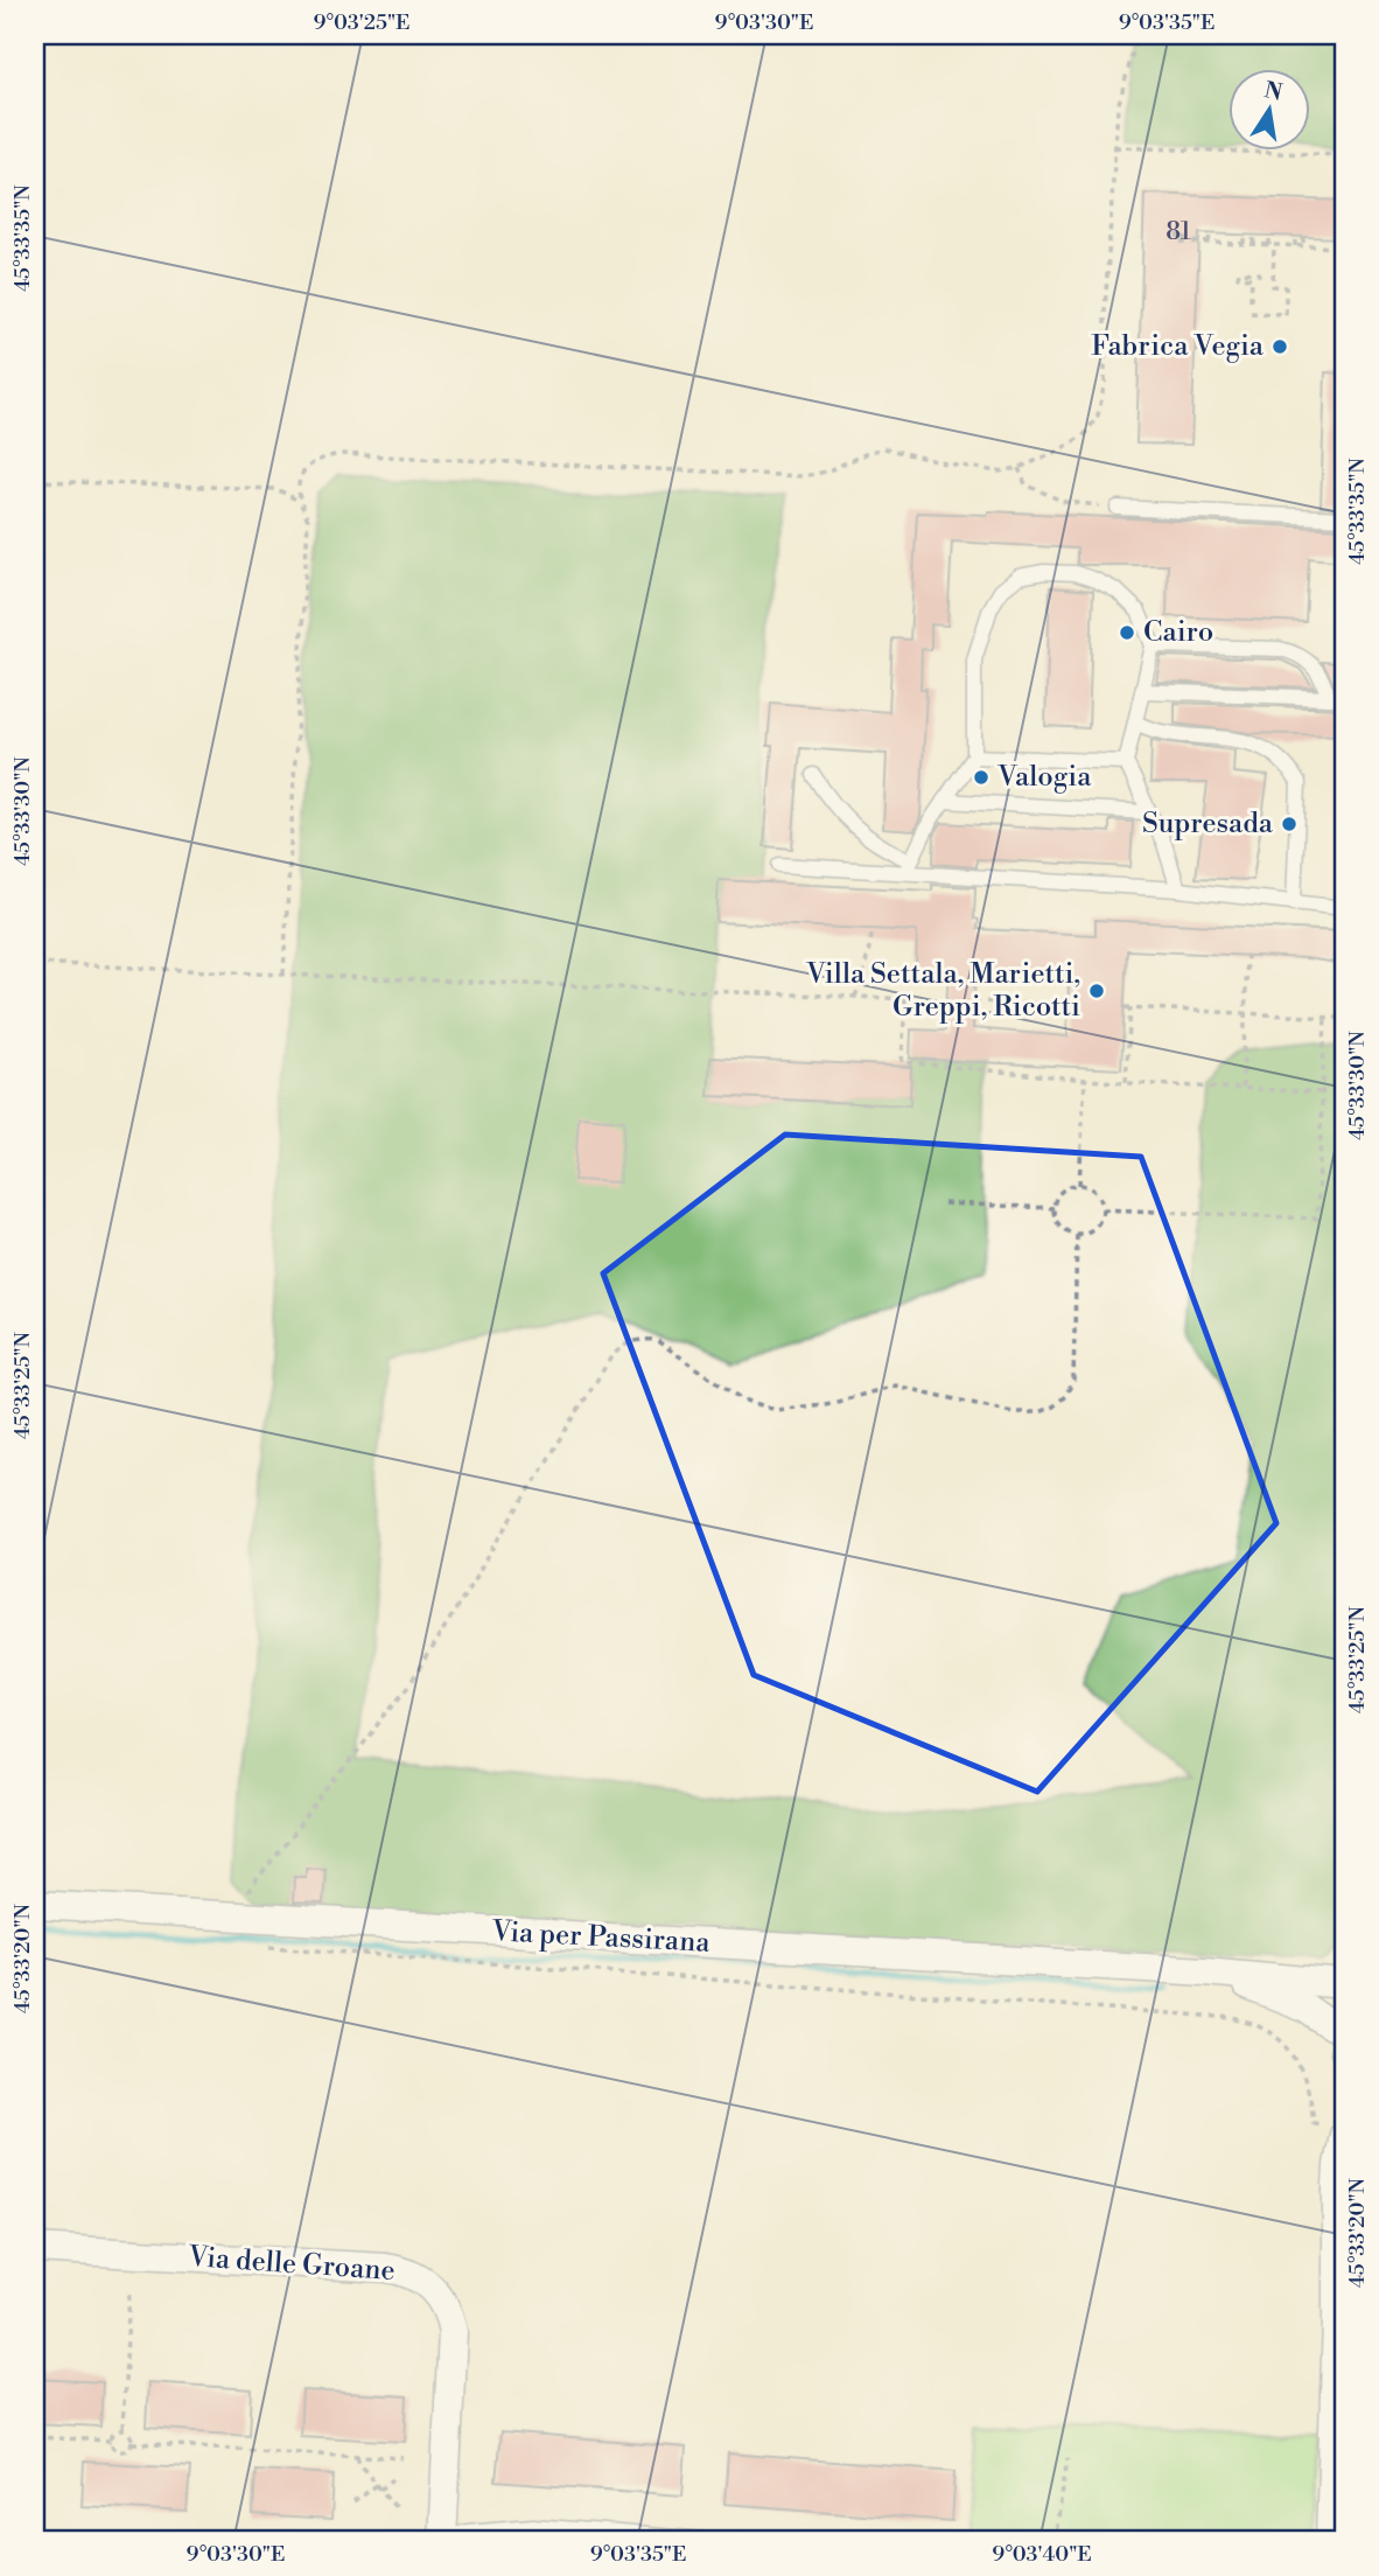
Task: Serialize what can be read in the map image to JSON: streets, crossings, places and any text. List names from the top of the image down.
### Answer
{
  "streets": {
    "street": ["Via per Passirana", "Via delle Groane"]
  },
  "places": [
    "Fabrica Vegia",
    "Cairo",
    "Valogia",
    "Supresada",
    "Villa Settala, Marietti, Greppi, Ricotti"
  ],
  "house_numbers": ["81"],
  "north": "top",
  "coordinates": [
    "9°03'25\"E",
    "9°03'30\"E",
    "9°03'35\"E",
    "45°33'35\"N",
    "45°33'30\"N",
    "45°33'25\"N",
    "45°33'20\"N",
    "9°03'40\"E"
  ]
}
